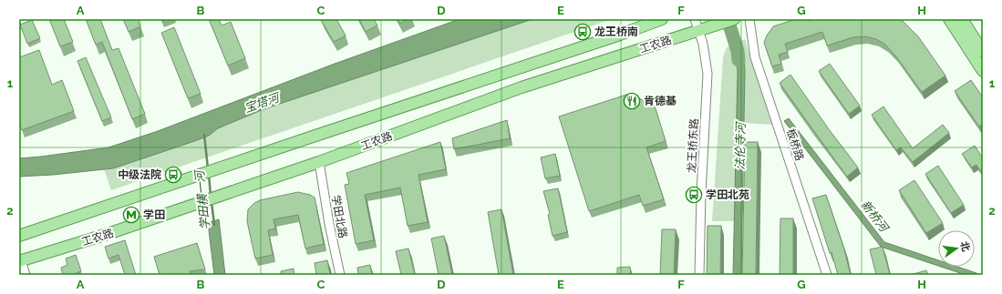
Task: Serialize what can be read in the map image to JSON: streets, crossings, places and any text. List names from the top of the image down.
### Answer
{
  "streets": {
    "main road": ["工农路"],
    "street": ["板桥路", "龙王桥东路", "学田北路"]
  },
  "crossings": [
    ["工农路", "龙王桥东路"],
    ["工农路", "学田北路"]
  ],
  "water": [
    "宝塔河",
    "法伦寺河",
    "学田横一河",
    "新桥河"
  ],
  "places": {
    "bus stop": ["龙王桥南", "中级法院", "学田北苑"],
    "restaurant": ["肯德基"],
    "metro station": ["学田"]
  },
  "north": "right",
  "grid": {
    "columns": [
      "A",
      "B",
      "C",
      "D",
      "E",
      "F",
      "G",
      "H"
    ],
    "rows": ["1", "2"]
  }
}
